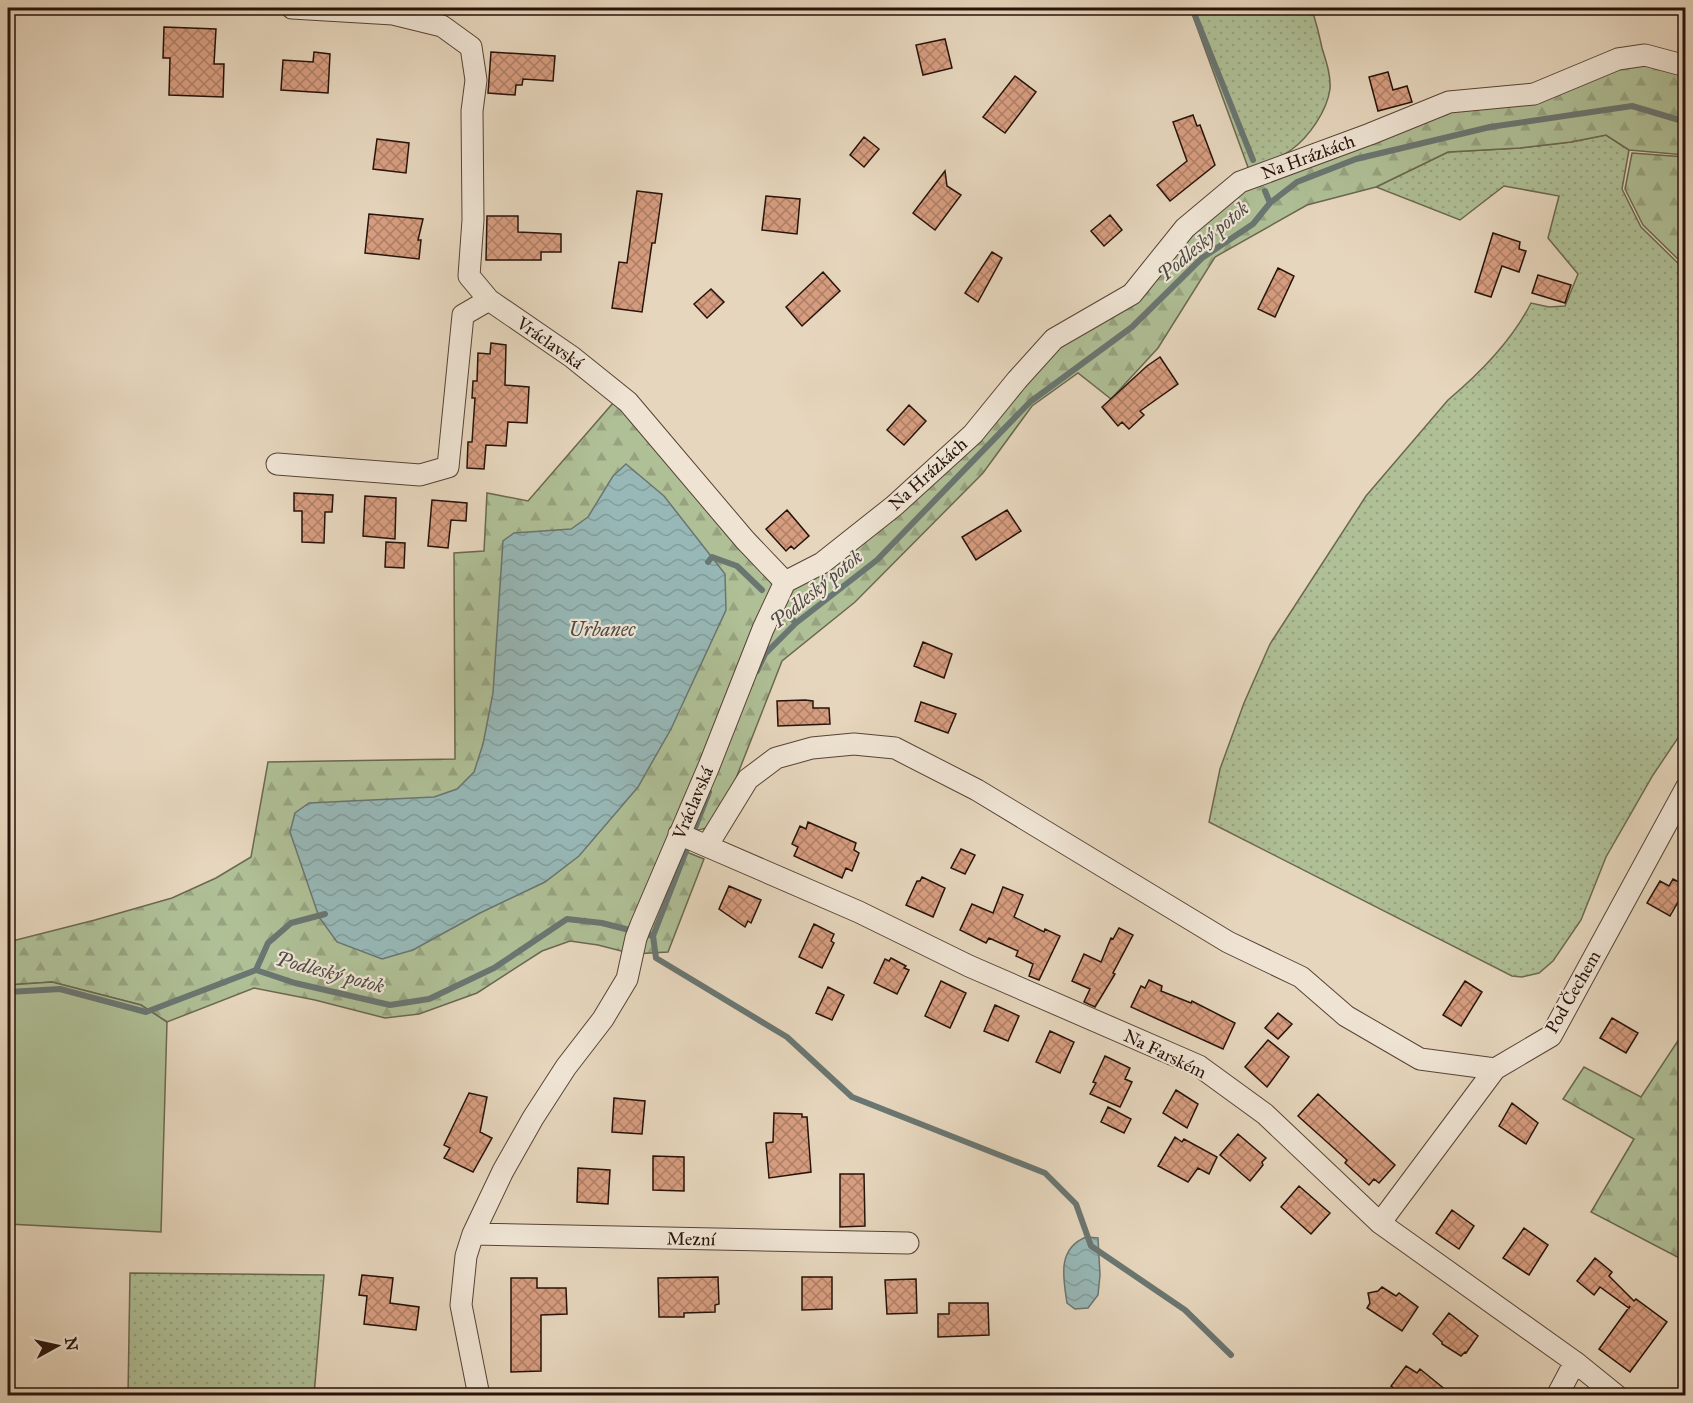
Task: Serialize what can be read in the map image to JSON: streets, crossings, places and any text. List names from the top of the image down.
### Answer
{
  "streets": {
    "street": [
      "Na Hrázkách",
      "Vráclavská",
      "Pod Čechem",
      "Na Farském",
      "Mezní"
    ]
  },
  "crossings": [
    ["Na Hrázkách", "Vráclavská"],
    ["Vráclavská", "Na Farském"],
    ["Vráclavská", "Mezní"],
    ["Pod Čechem", "Na Farském"]
  ],
  "water": ["Podleský potok", "Urbanec"],
  "north": "right"
}
